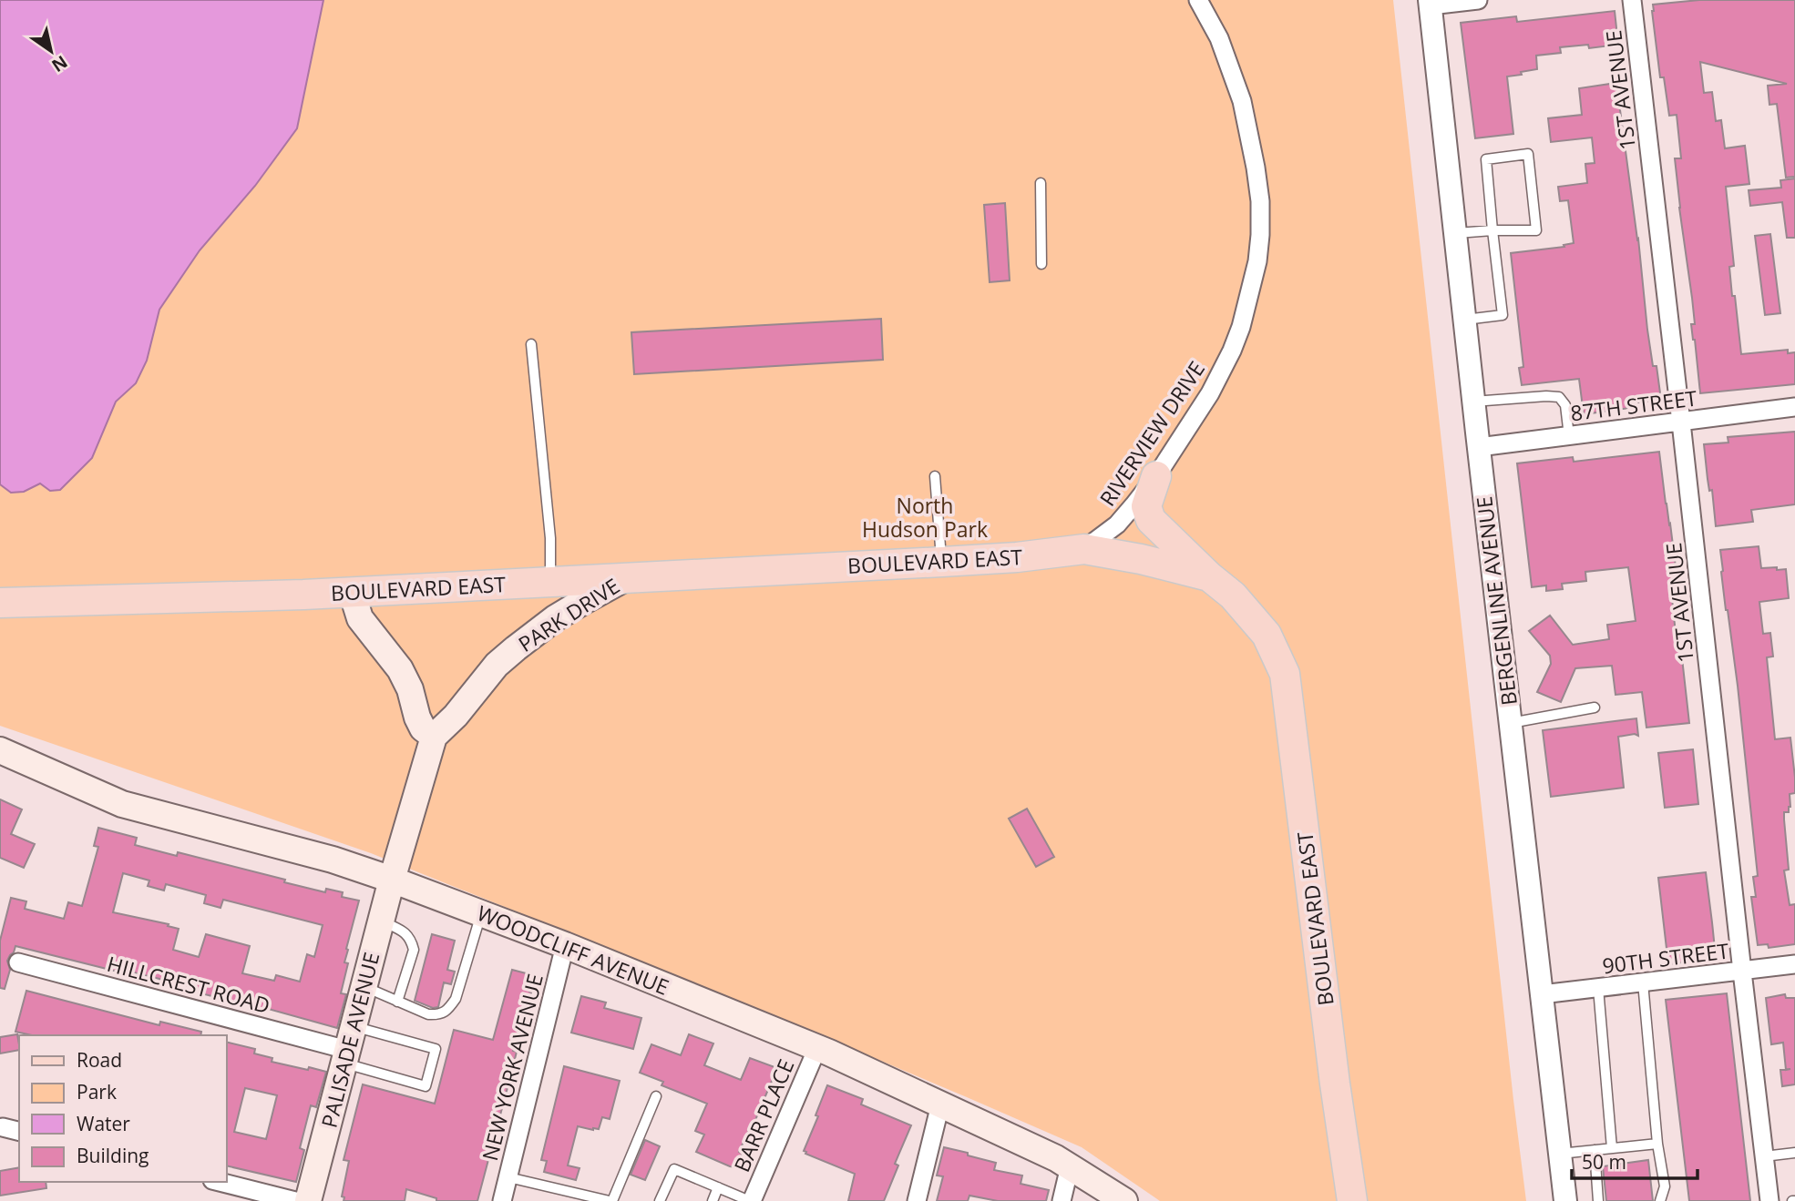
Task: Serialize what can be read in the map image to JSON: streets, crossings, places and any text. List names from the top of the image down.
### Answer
{
  "streets": {
    "main road": [
      "BOULEVARD EAST",
      "PARK DRIVE",
      "WOODCLIFF AVENUE",
      "PALISADE AVENUE"
    ],
    "street": [
      "1ST AVENUE",
      "87TH STREET",
      "RIVERVIEW DRIVE",
      "BERGENLINE AVENUE",
      "90TH STREET",
      "HILLCREST ROAD",
      "NEW YORK AVENUE",
      "BARR PLACE"
    ]
  },
  "crossings": [
    ["1ST AVENUE", "87TH STREET"],
    ["1ST AVENUE", "90TH STREET"],
    ["87TH STREET", "BERGENLINE AVENUE"],
    ["RIVERVIEW DRIVE", "BOULEVARD EAST"],
    ["BOULEVARD EAST", "PARK DRIVE"],
    ["BERGENLINE AVENUE", "90TH STREET"],
    ["PARK DRIVE", "WOODCLIFF AVENUE"],
    ["PARK DRIVE", "PALISADE AVENUE"],
    ["WOODCLIFF AVENUE", "PALISADE AVENUE"],
    ["WOODCLIFF AVENUE", "NEW YORK AVENUE"],
    ["WOODCLIFF AVENUE", "BARR PLACE"],
    ["HILLCREST ROAD", "PALISADE AVENUE"]
  ],
  "parks": ["North Hudson Park"],
  "legend": [
    "Road",
    "Park",
    "Water",
    "Building"
  ],
  "scale_bar": "50 m",
  "north": "bottom right"
}
